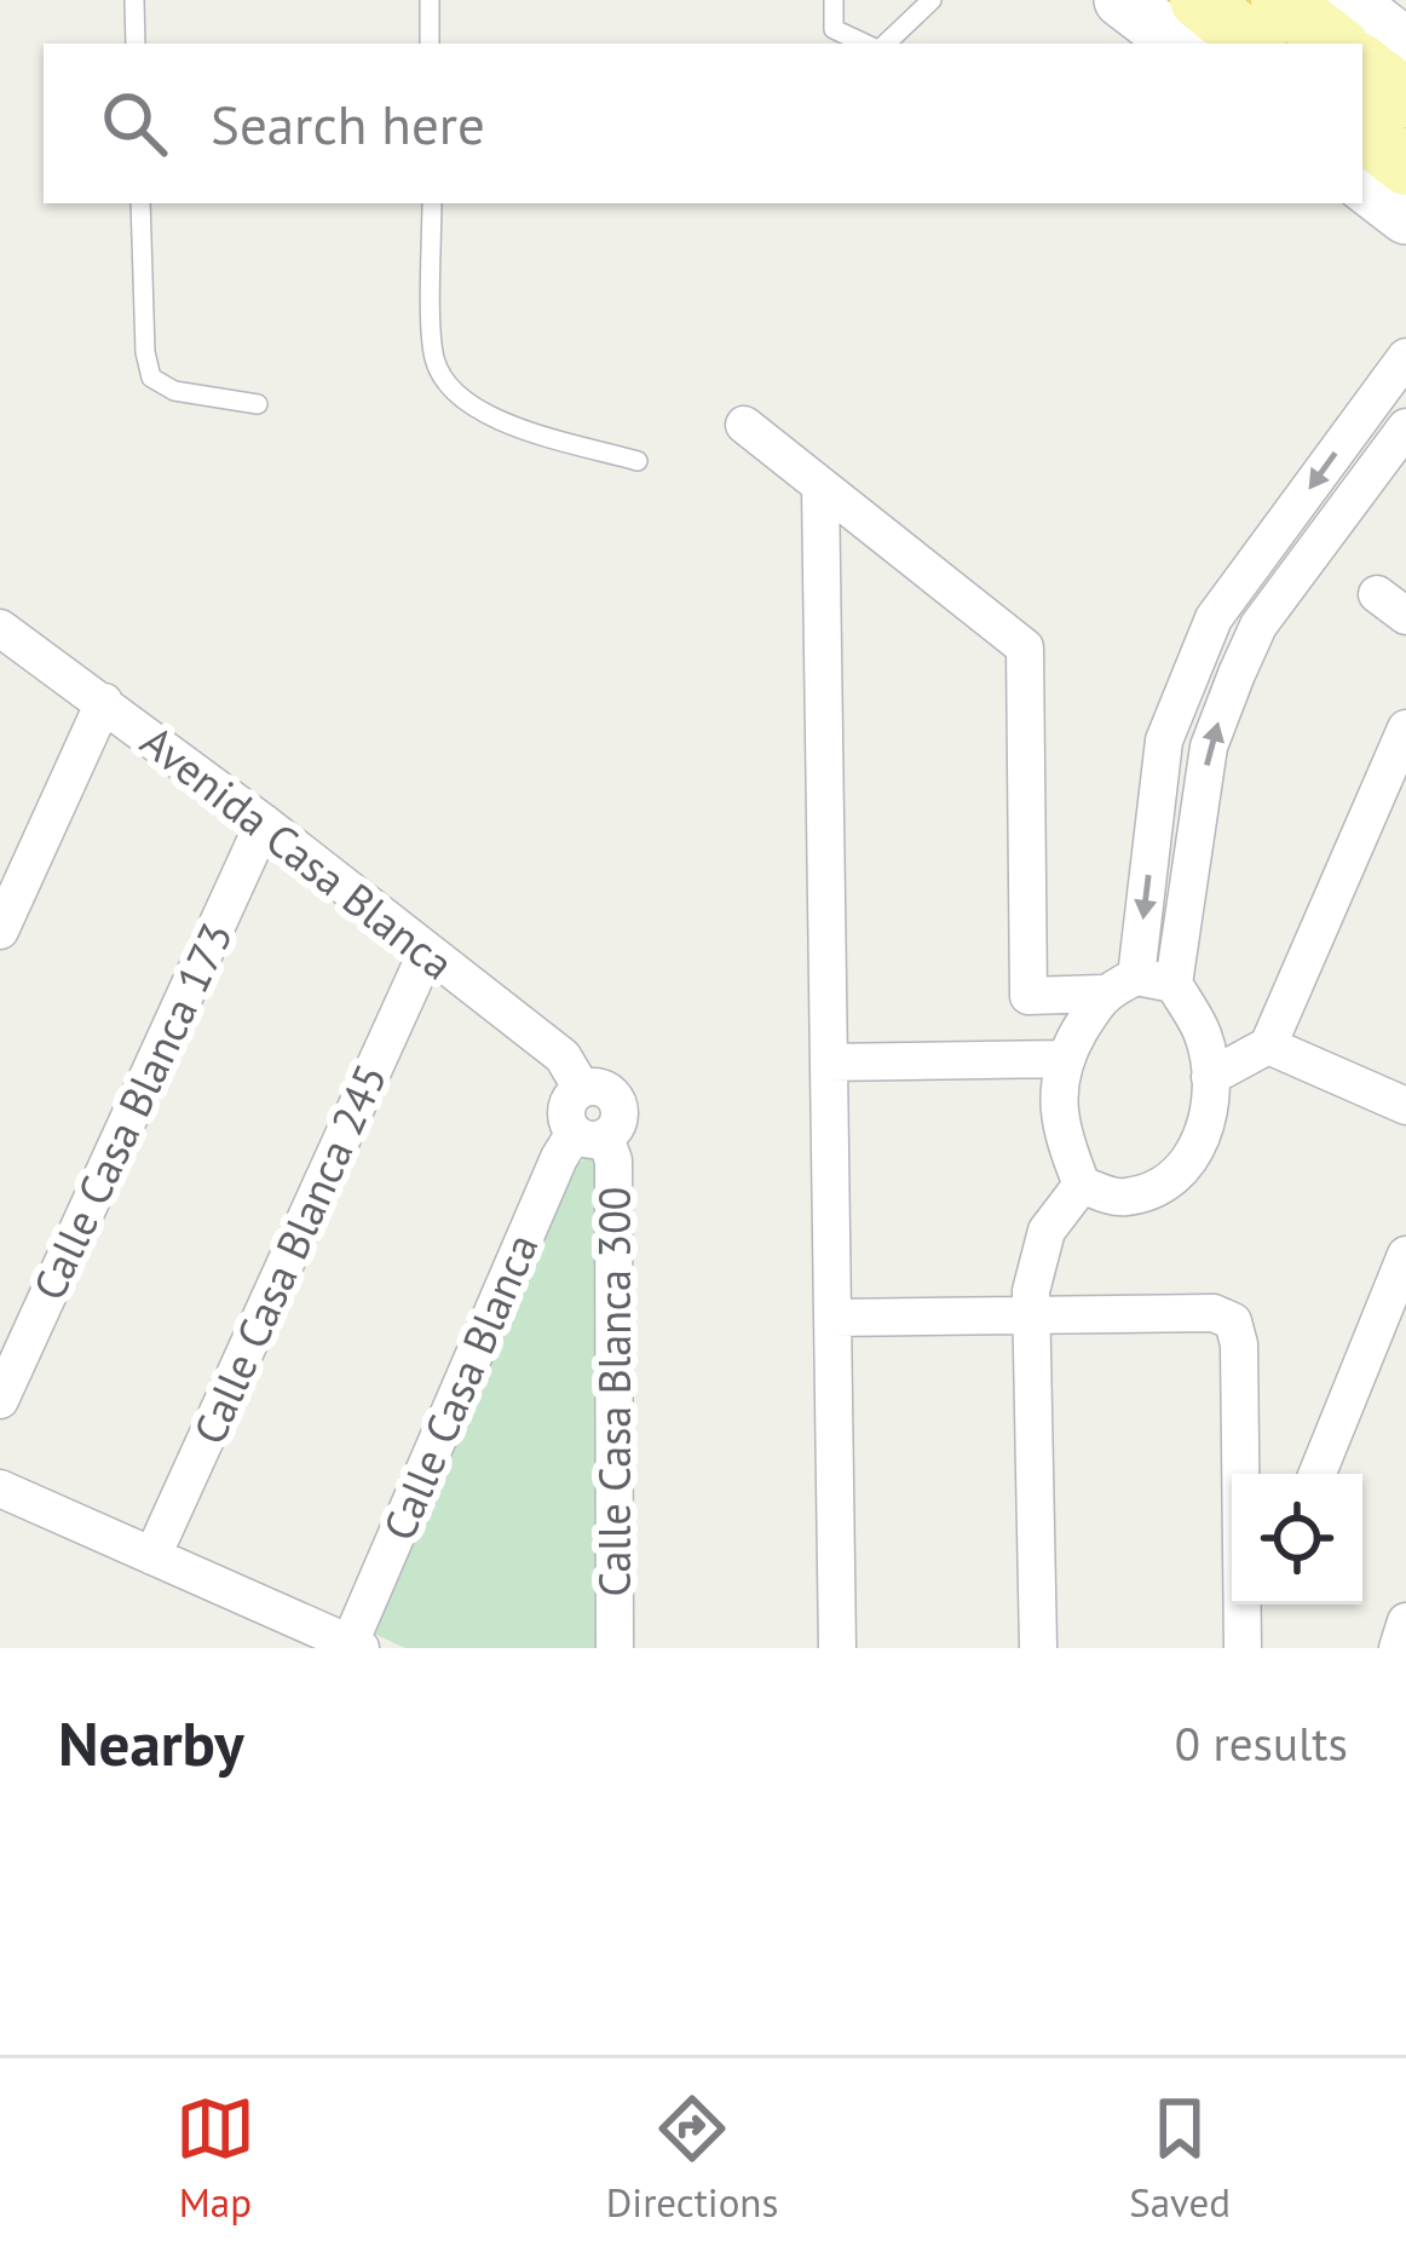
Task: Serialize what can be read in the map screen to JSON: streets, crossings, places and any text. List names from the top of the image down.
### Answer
{
  "streets": {
    "street": [
      "Avenida Casa Blanca",
      "Calle Casa Blanca 173",
      "Calle Casa Blanca 245",
      "Calle Casa Blanca",
      "Calle Casa Blanca 300"
    ]
  },
  "crossings": [
    ["Avenida Casa Blanca", "Calle Casa Blanca 173"],
    ["Avenida Casa Blanca", "Calle Casa Blanca 245"],
    ["Avenida Casa Blanca", "Calle Casa Blanca"],
    ["Avenida Casa Blanca", "Calle Casa Blanca 300"],
    ["Calle Casa Blanca", "Calle Casa Blanca 300"]
  ],
  "page": {
    "search": "Search here",
    "heading": ["Nearby", "0 results"],
    "nav": ["Map", "Directions", "Saved"]
  }
}
